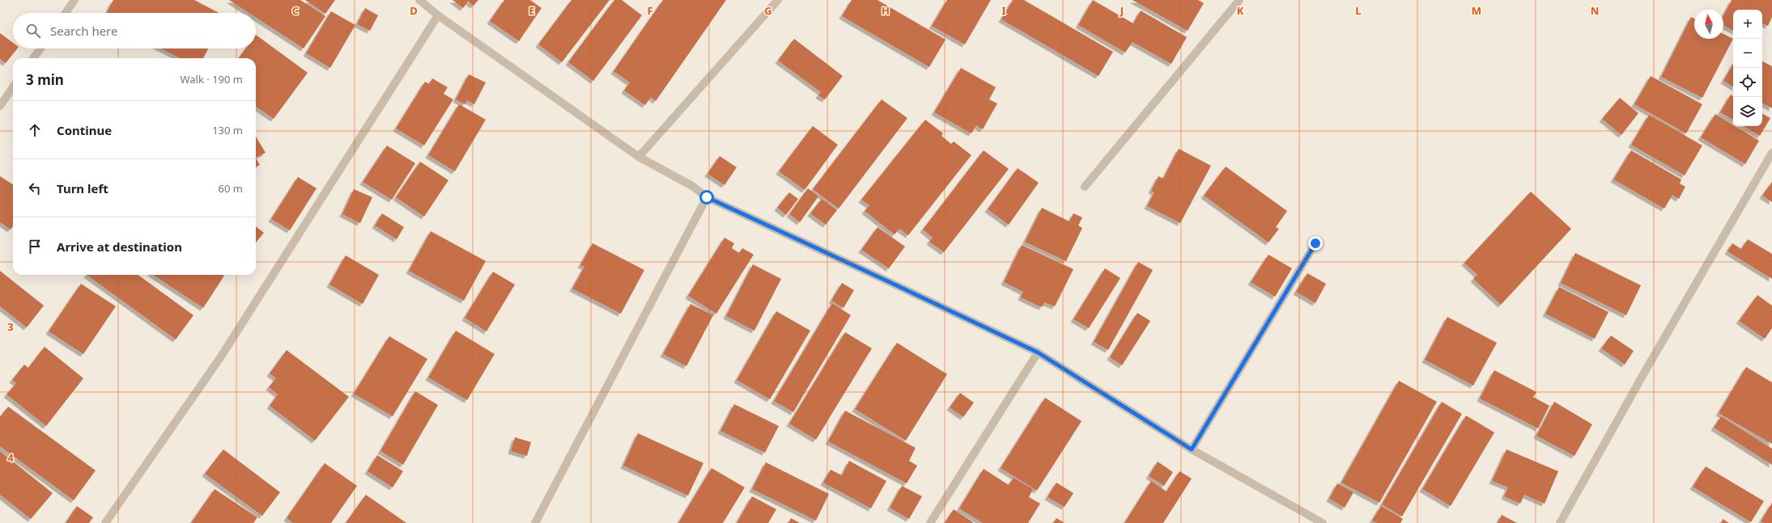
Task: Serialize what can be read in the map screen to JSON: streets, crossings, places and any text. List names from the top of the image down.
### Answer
{
  "north": "top",
  "page": {
    "map_buttons": ["+", "−"],
    "search": "Search here",
    "heading": ["3 min", "Walk · 190 m"],
    "list": [
      ["Continue", "130 m"],
      ["Turn left", "60 m"],
      "Arrive at destination"
    ]
  },
  "grid": {
    "columns": [
      "C",
      "D",
      "E",
      "F",
      "G",
      "H",
      "I",
      "J",
      "K",
      "L",
      "M",
      "N"
    ],
    "rows": ["3", "4"]
  }
}
